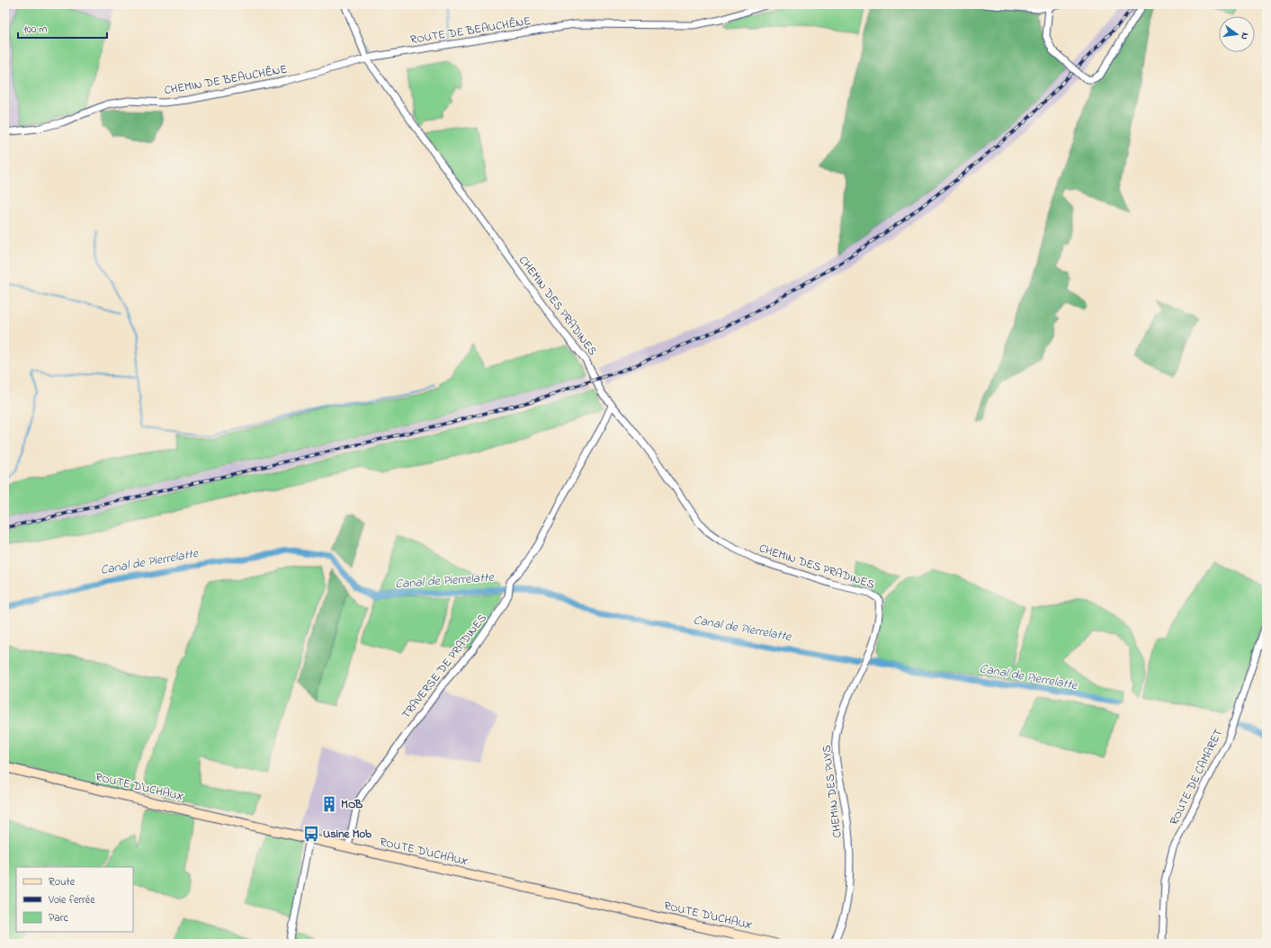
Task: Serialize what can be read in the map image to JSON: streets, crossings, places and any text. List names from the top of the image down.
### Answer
{
  "streets": {
    "main road": ["ROUTE D'UCHAUX"],
    "street": [
      "ROUTE DE BEAUCHÊNE",
      "CHEMIN DE BEAUCHÊNE",
      "CHEMIN DES PRADINES",
      "TRAVERSE DE PRADINES",
      "ROUTE DE CAMARET",
      "CHEMIN DES PUYS"
    ]
  },
  "crossings": [
    ["ROUTE DE BEAUCHÊNE", "CHEMIN DE BEAUCHÊNE"],
    ["ROUTE DE BEAUCHÊNE", "CHEMIN DES PRADINES"],
    ["CHEMIN DE BEAUCHÊNE", "CHEMIN DES PRADINES"],
    ["CHEMIN DES PRADINES", "TRAVERSE DE PRADINES"],
    ["CHEMIN DES PRADINES", "CHEMIN DES PUYS"],
    ["TRAVERSE DE PRADINES", "ROUTE D'UCHAUX"]
  ],
  "water": ["Canal de Pierrelatte"],
  "places": {
    "building": ["MOB"],
    "bus stop": ["Usine Mob"]
  },
  "legend": ["Route", "Voie ferrée", "Parc"],
  "scale_bar": "100 m",
  "north": "right"
}
